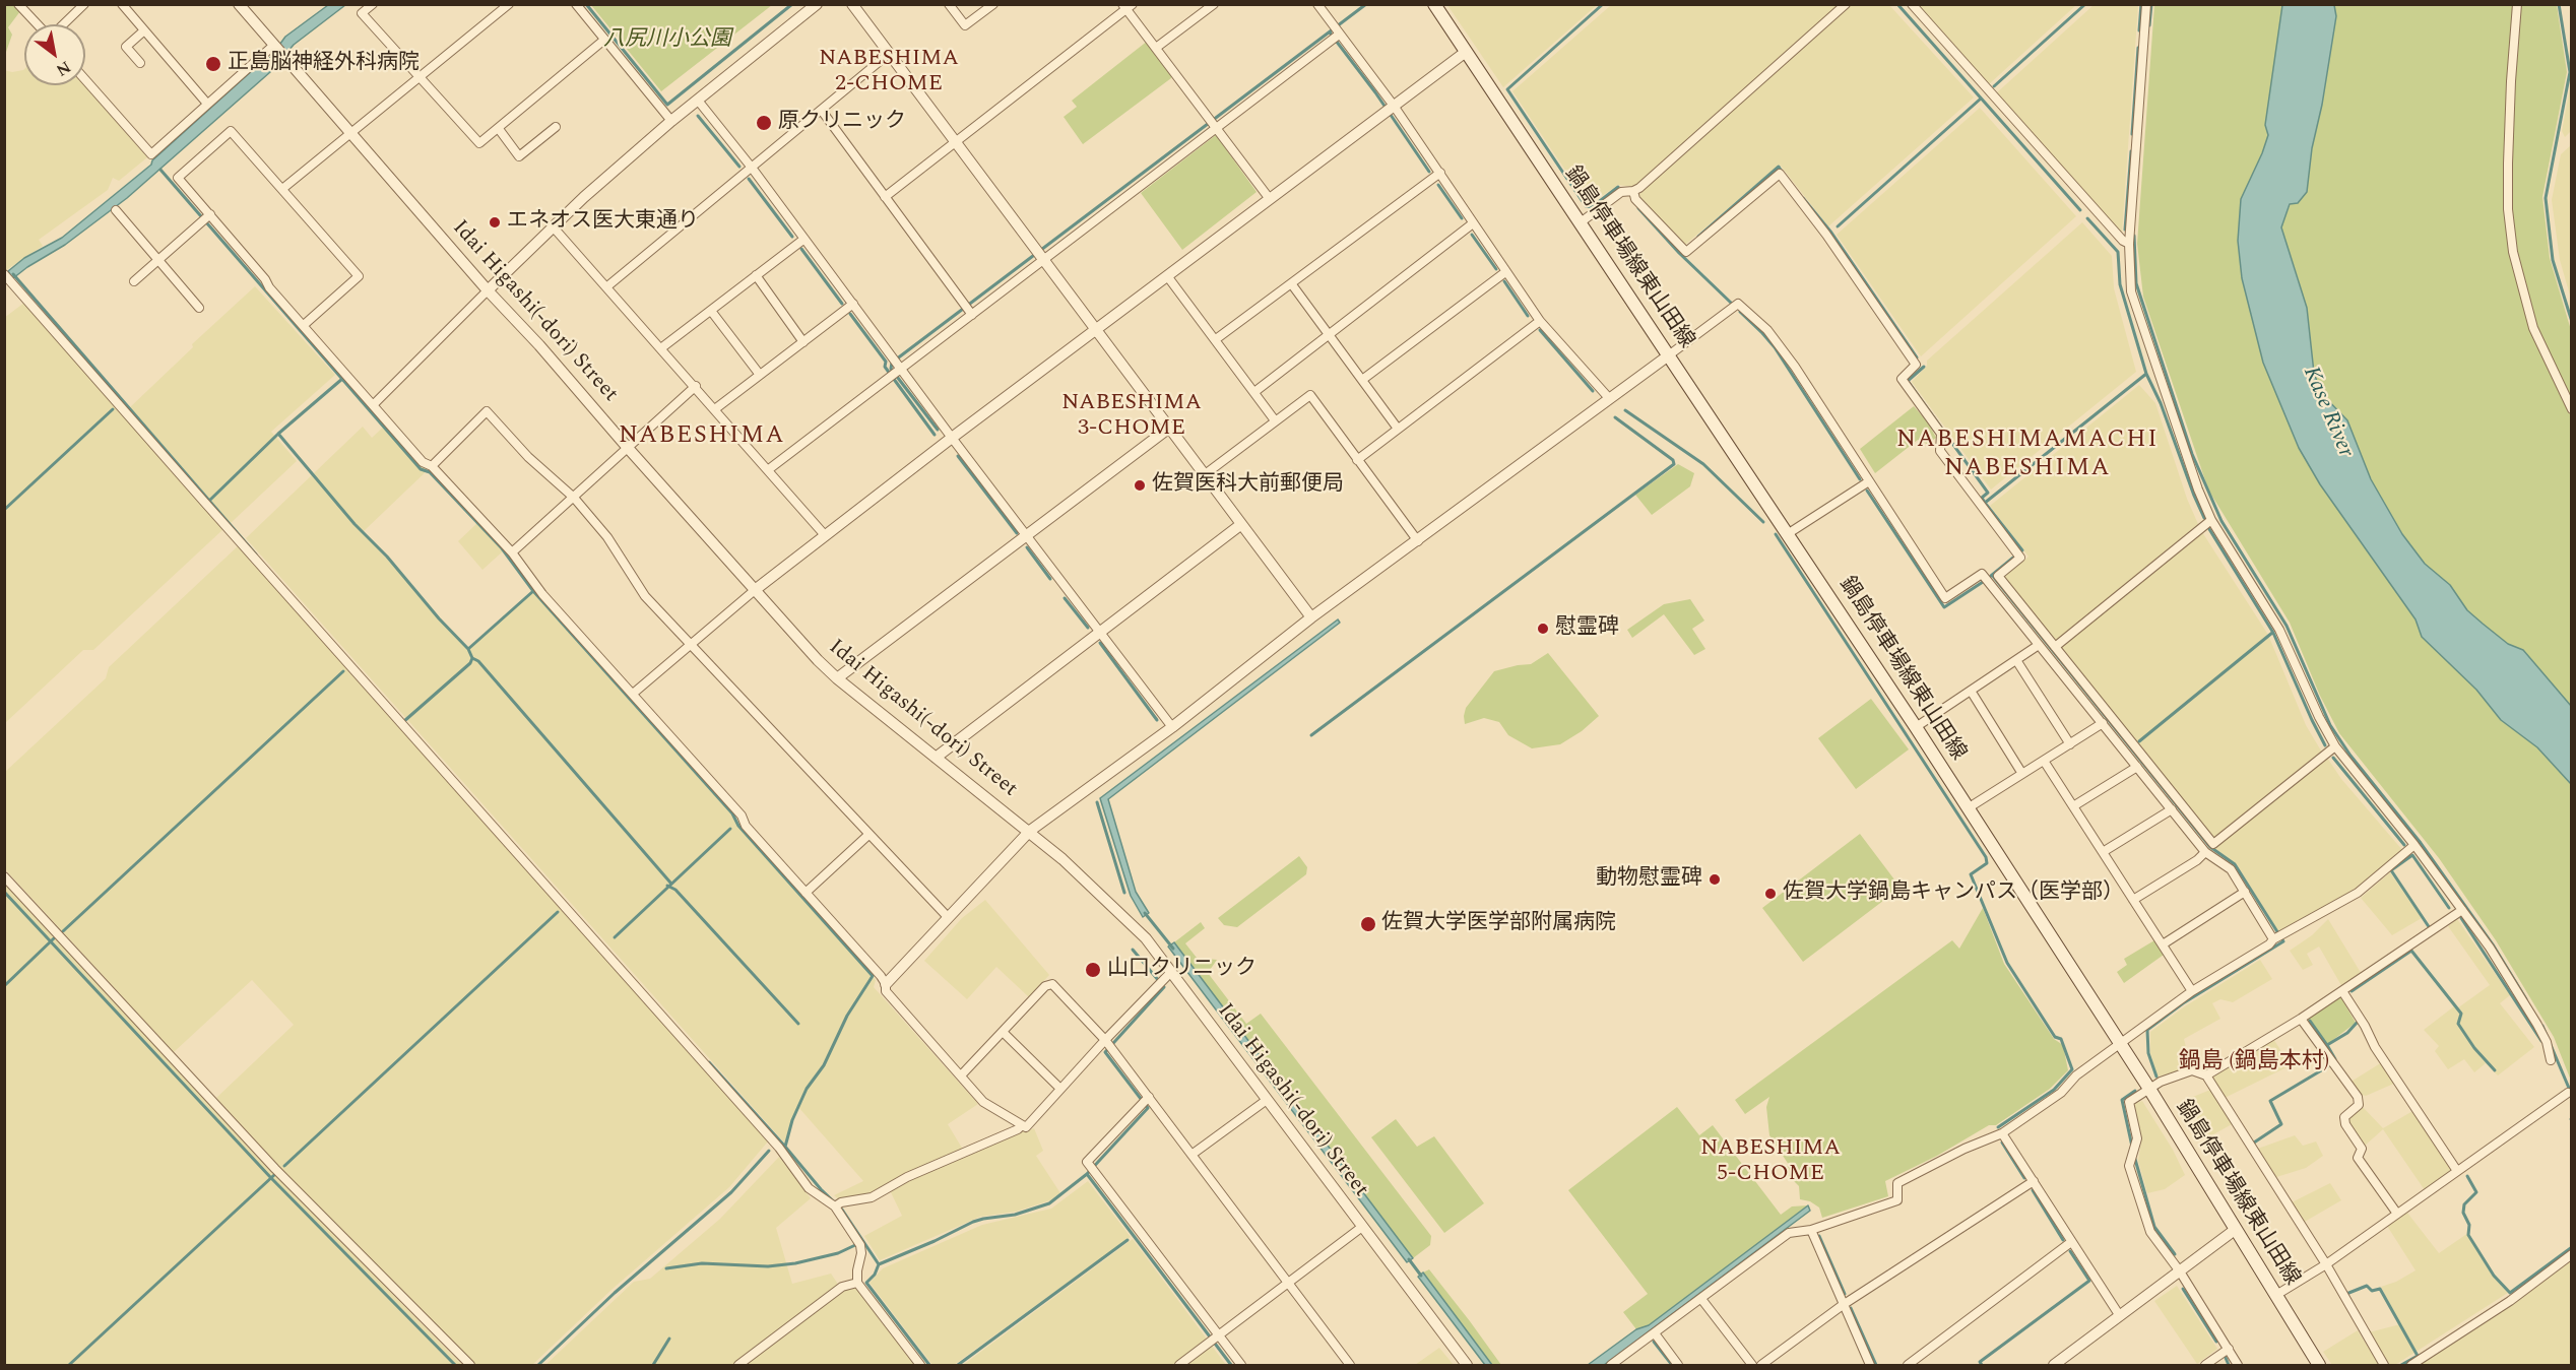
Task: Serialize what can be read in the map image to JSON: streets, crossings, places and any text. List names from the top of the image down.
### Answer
{
  "streets": {
    "main road": ["鍋島停車場線東山田線"],
    "street": ["Idai Higashi(-dori) Street"]
  },
  "districts": [
    "NABESHIMA 2-CHOME",
    "NABESHIMA 3-CHOME",
    "NABESHIMA",
    "NABESHIMAMACHI NABESHIMA",
    "鍋島 (鍋島本村)",
    "NABESHIMA 5-CHOME"
  ],
  "water": ["Kase River"],
  "parks": ["八尻川小公園"],
  "places": [
    "正島脳神経外科病院",
    "原クリニック",
    "エネオス医大東通り",
    "佐賀医科大前郵便局",
    "慰霊碑",
    "動物慰霊碑",
    "佐賀大学鍋島キャンパス（医学部）",
    "佐賀大学医学部附属病院",
    "山口クリニック"
  ],
  "north": "bottom right"
}
